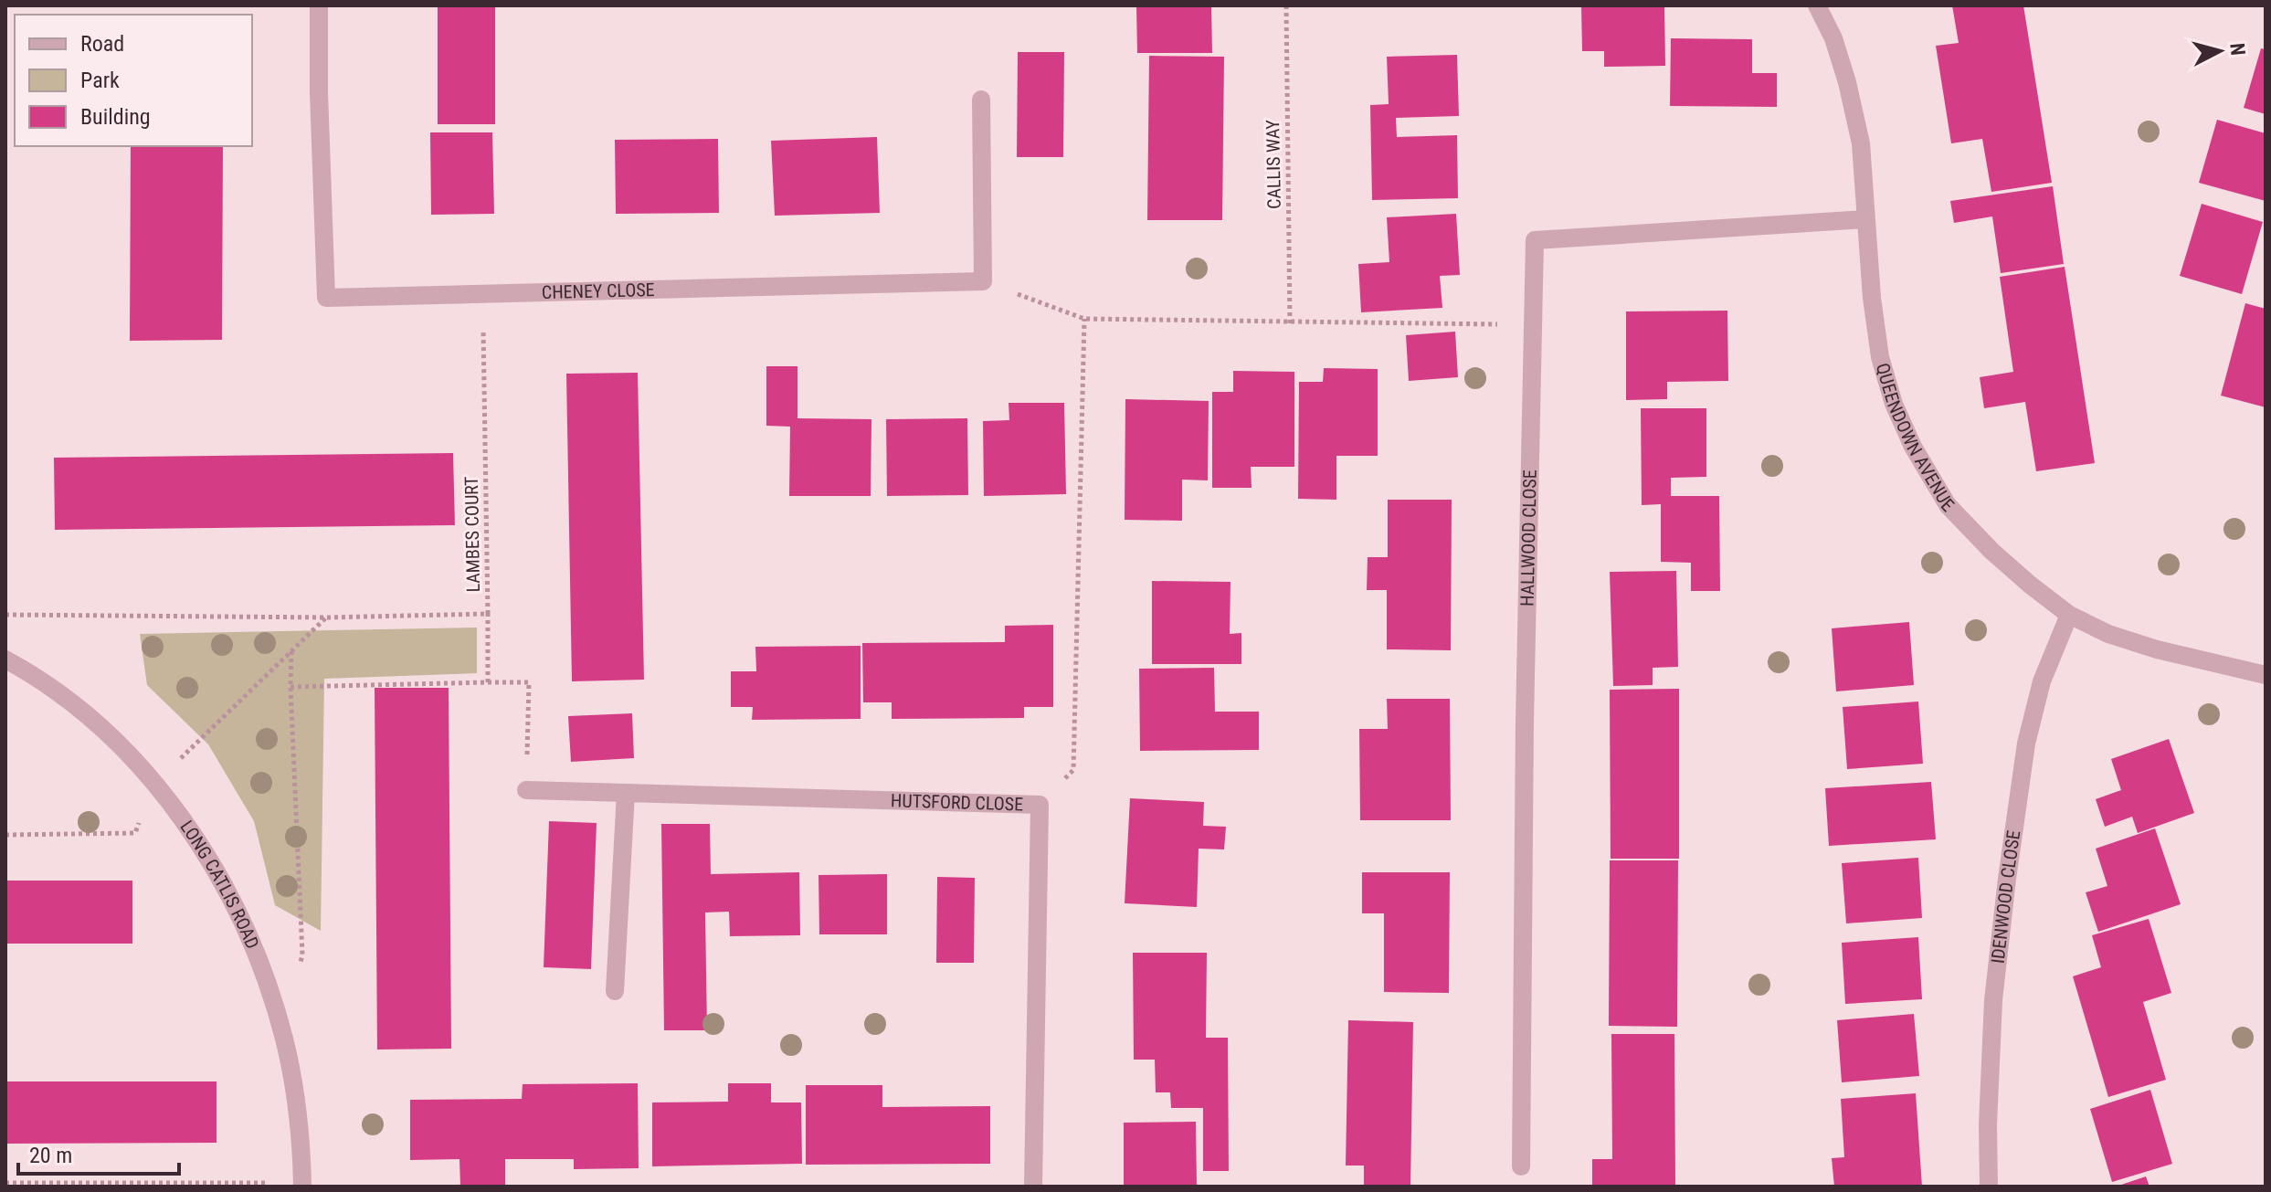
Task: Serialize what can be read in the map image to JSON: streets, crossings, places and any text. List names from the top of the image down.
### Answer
{
  "streets": {
    "street": [
      "CHENEY CLOSE",
      "QUEENDOWN AVENUE",
      "HALLWOOD CLOSE",
      "HUTSFORD CLOSE",
      "LONG CATLIS ROAD",
      "IDENWOOD CLOSE"
    ],
    "path": ["CALLIS WAY", "LAMBES COURT"]
  },
  "crossings": [
    ["CHENEY CLOSE", "LAMBES COURT"],
    ["QUEENDOWN AVENUE", "HALLWOOD CLOSE"],
    ["QUEENDOWN AVENUE", "IDENWOOD CLOSE"]
  ],
  "legend": ["Road", "Park", "Building"],
  "scale_bar": "20 m",
  "north": "right"
}
